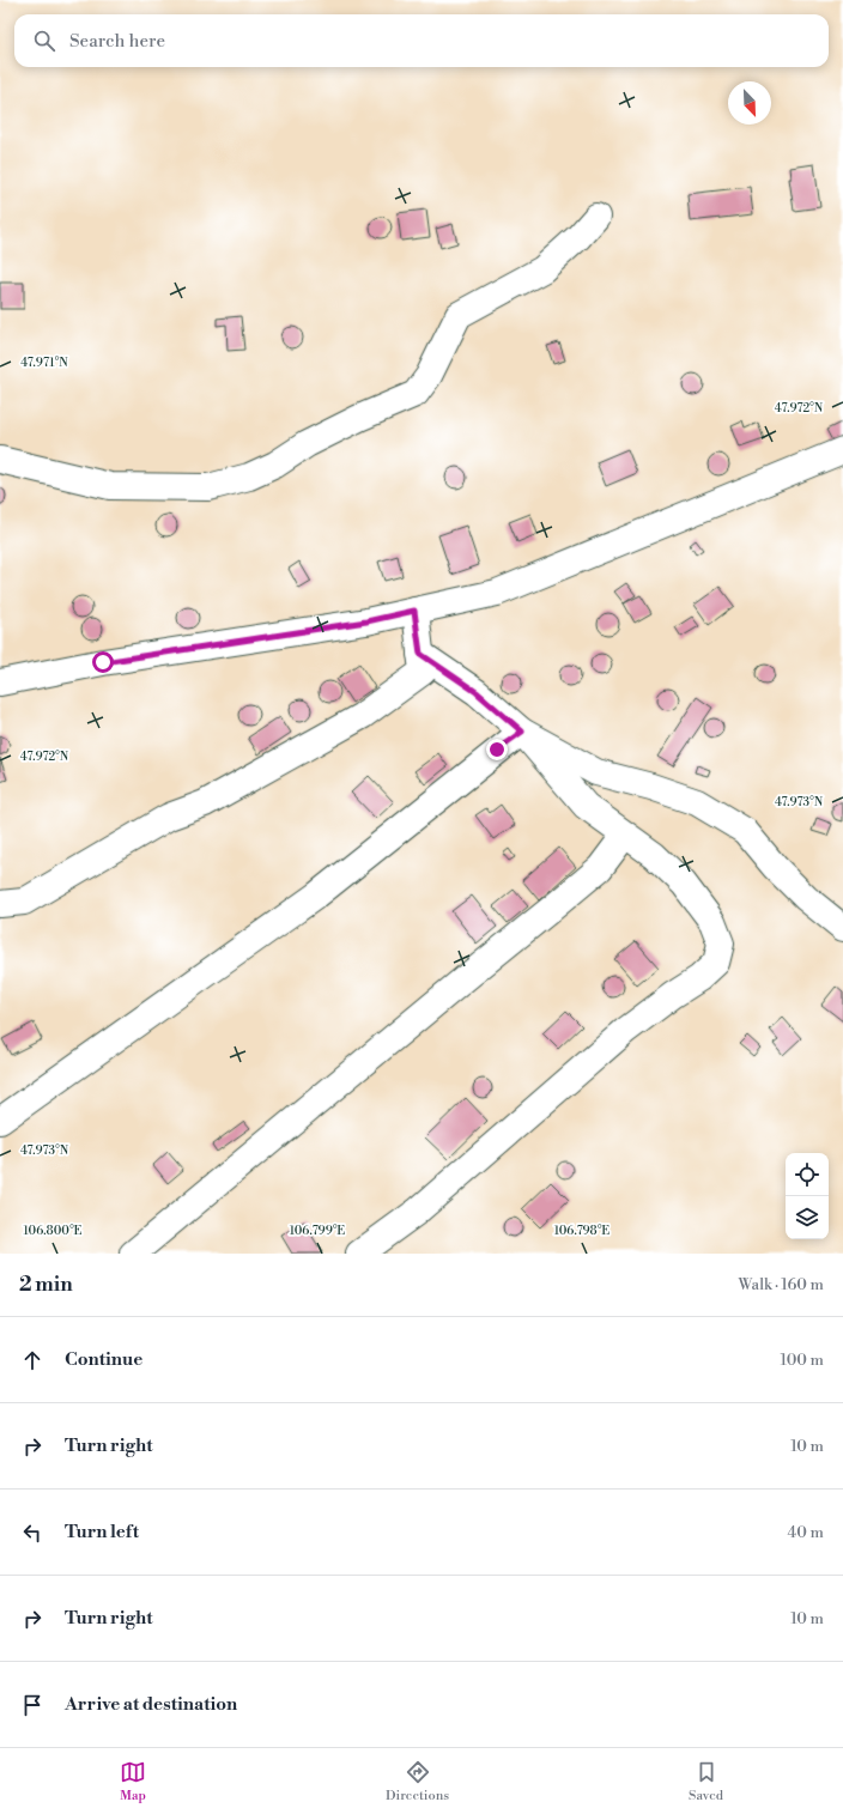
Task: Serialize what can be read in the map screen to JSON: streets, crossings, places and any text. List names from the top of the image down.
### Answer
{
  "north": "bottom right",
  "page": {
    "search": "Search here",
    "heading": ["2 min", "Walk · 160 m"],
    "list": [
      ["Continue", "100 m"],
      ["Turn right", "10 m"],
      ["Turn left", "40 m"],
      ["Turn right", "10 m"],
      "Arrive at destination"
    ],
    "nav": ["Map", "Directions", "Saved"]
  },
  "coordinates": [
    "47.971°N",
    "47.972°N",
    "47.973°N",
    "106.800°E",
    "106.799°E",
    "106.798°E"
  ]
}
